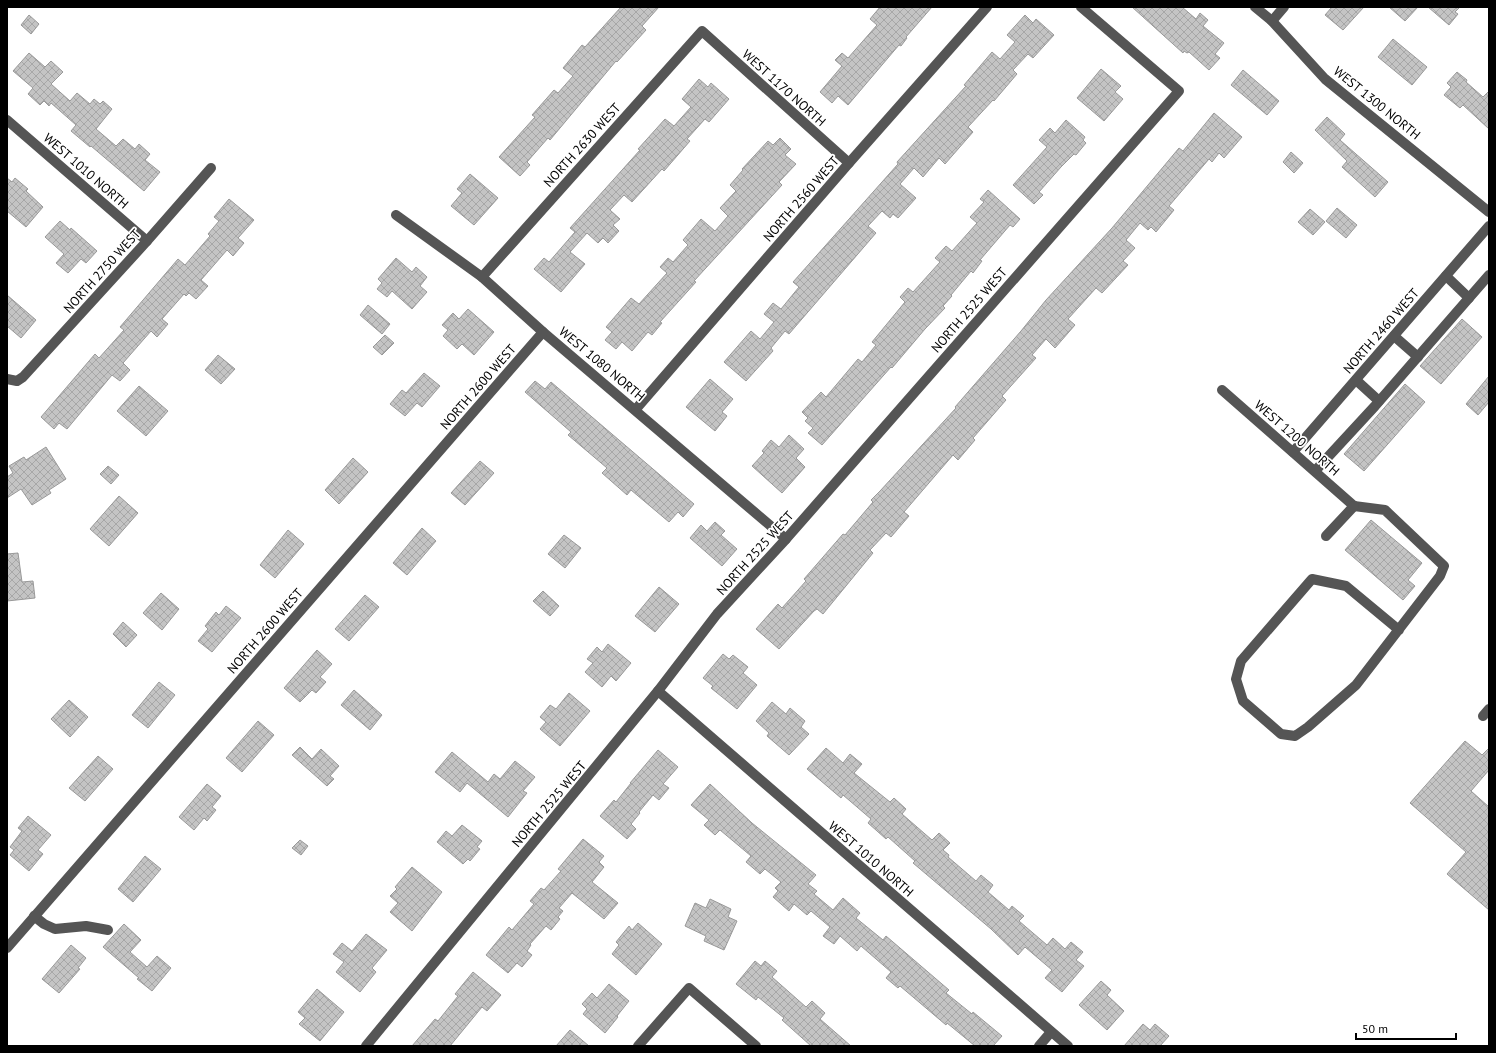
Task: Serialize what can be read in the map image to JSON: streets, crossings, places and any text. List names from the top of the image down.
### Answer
{
  "streets": {
    "street": [
      "WEST 1170 NORTH",
      "WEST 1300 NORTH",
      "NORTH 2630 WEST",
      "WEST 1010 NORTH",
      "NORTH 2560 WEST",
      "NORTH 2750 WEST",
      "NORTH 2525 WEST",
      "NORTH 2460 WEST",
      "WEST 1080 NORTH",
      "NORTH 2600 WEST",
      "WEST 1200 NORTH"
    ]
  },
  "crossings": [
    ["WEST 1170 NORTH", "NORTH 2630 WEST"],
    ["WEST 1170 NORTH", "NORTH 2560 WEST"],
    ["NORTH 2630 WEST", "WEST 1080 NORTH"],
    ["WEST 1010 NORTH", "NORTH 2750 WEST"],
    ["WEST 1010 NORTH", "NORTH 2525 WEST"],
    ["NORTH 2560 WEST", "WEST 1080 NORTH"],
    ["NORTH 2525 WEST", "WEST 1080 NORTH"],
    ["NORTH 2460 WEST", "WEST 1200 NORTH"],
    ["WEST 1080 NORTH", "NORTH 2600 WEST"]
  ],
  "scale_bar": "50 m"
}
